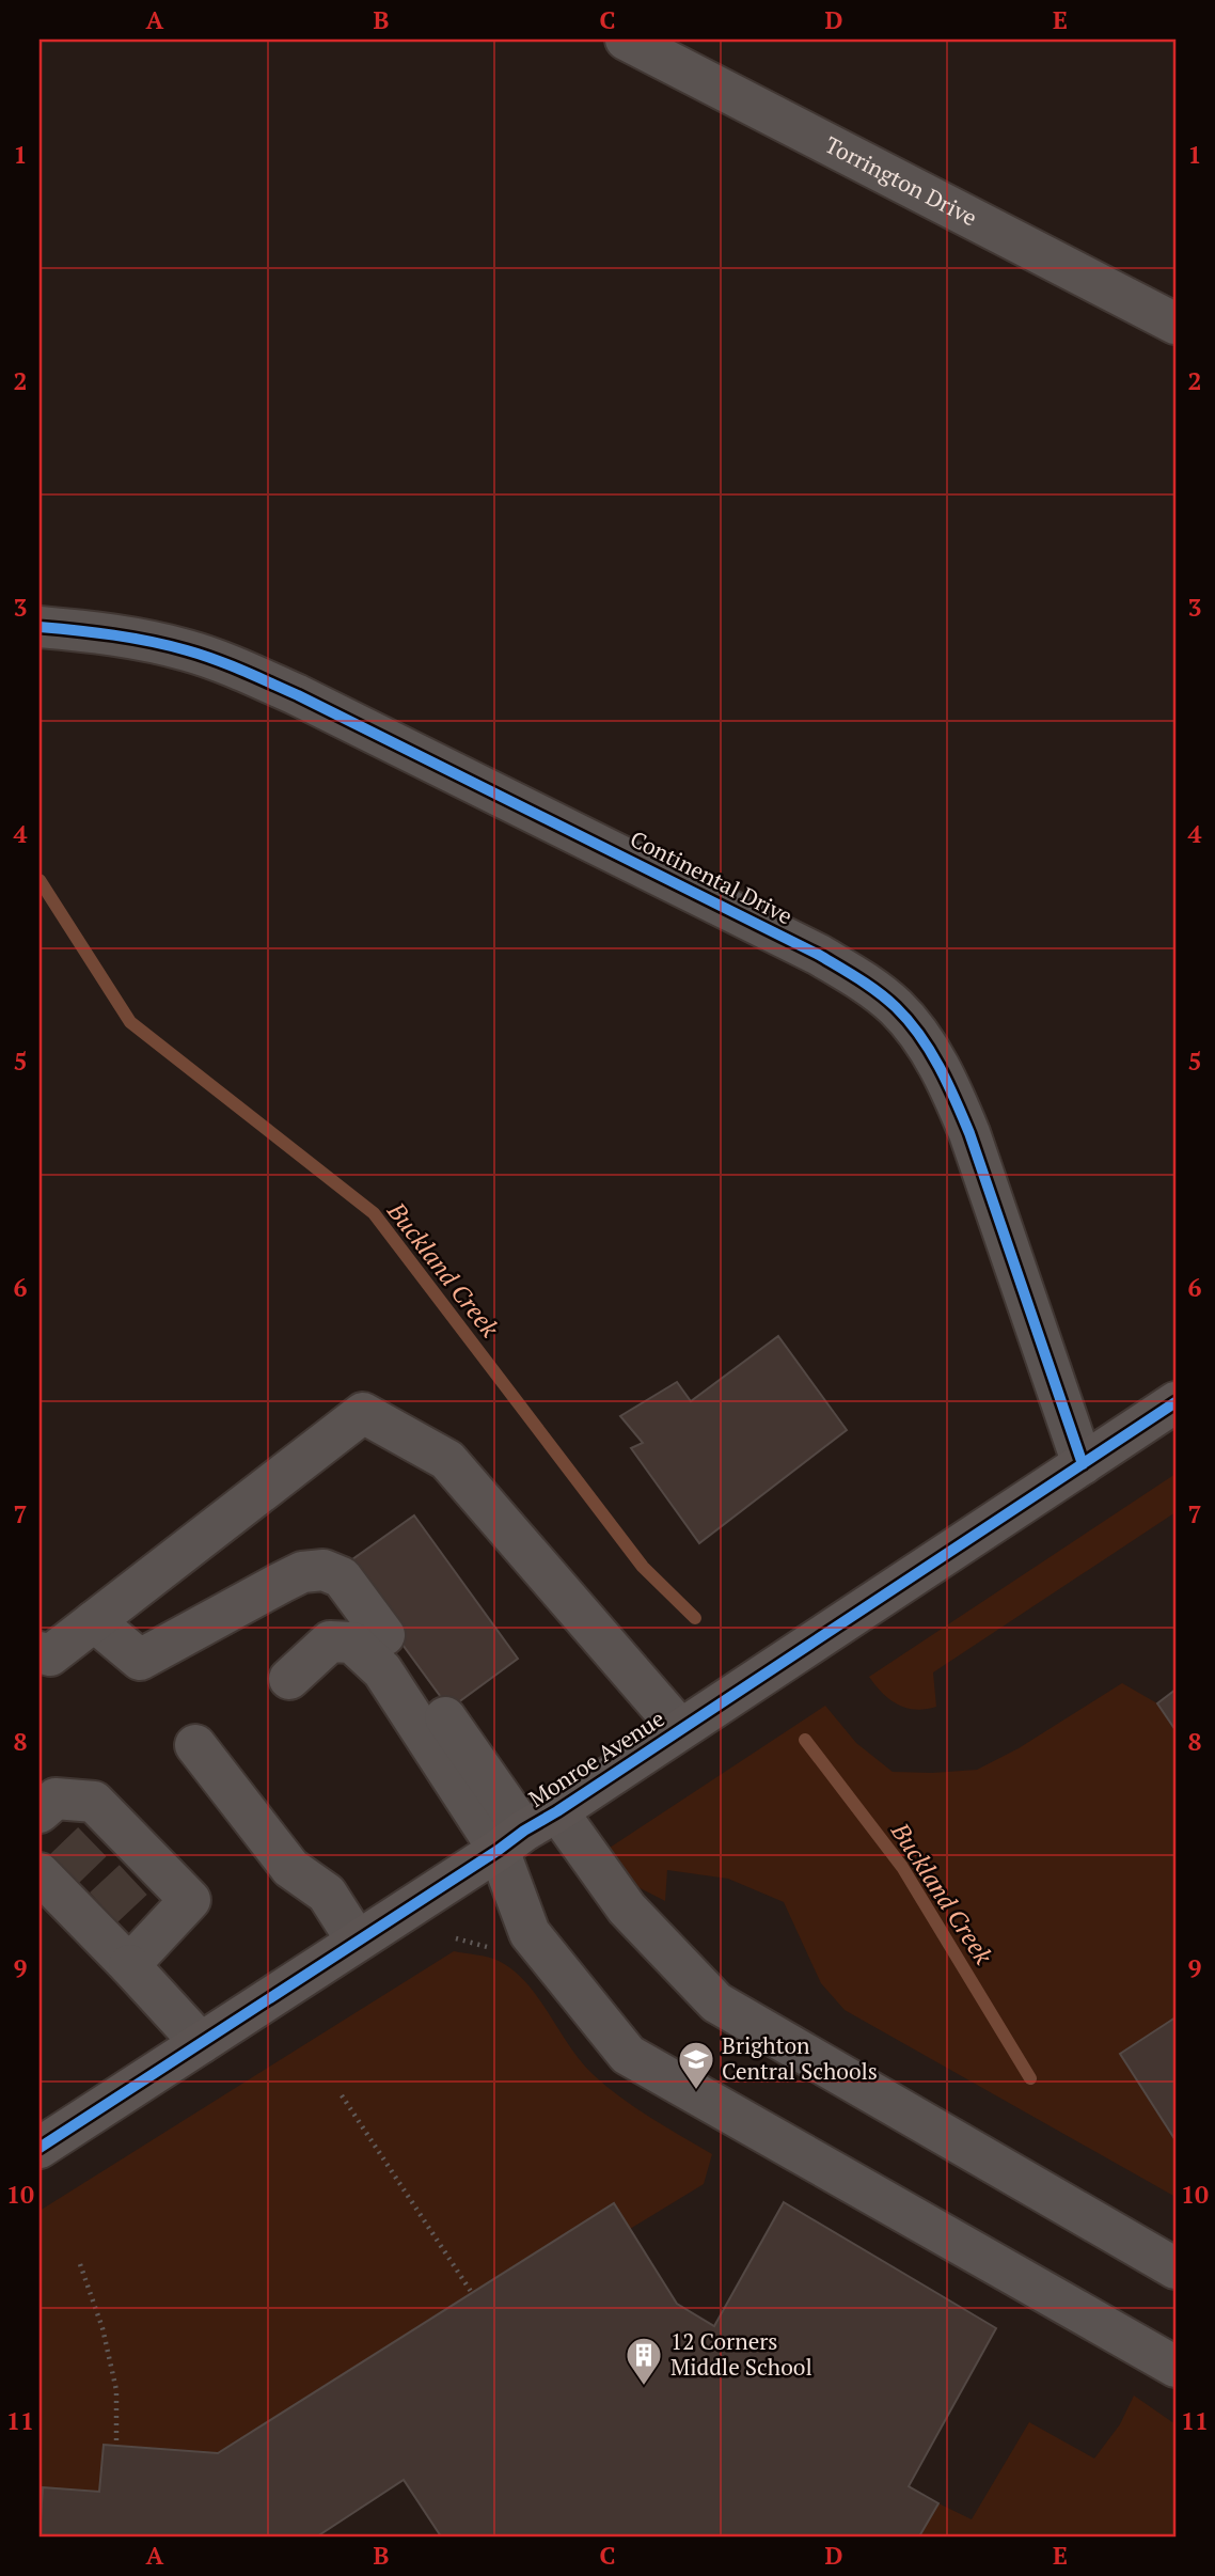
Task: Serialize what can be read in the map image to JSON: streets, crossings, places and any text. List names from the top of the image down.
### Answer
{
  "streets": {
    "main road": ["Monroe Avenue"],
    "street": ["Torrington Drive", "Continental Drive"]
  },
  "crossings": [
    ["Continental Drive", "Monroe Avenue"]
  ],
  "water": ["Buckland Creek"],
  "places": {
    "school or university": ["Brighton Central Schools"],
    "building": ["12 Corners Middle School"]
  },
  "grid": {
    "columns": [
      "A",
      "B",
      "C",
      "D",
      "E"
    ],
    "rows": [
      "1",
      "2",
      "3",
      "4",
      "5",
      "6",
      "7",
      "8",
      "9",
      "10",
      "11"
    ]
  }
}
